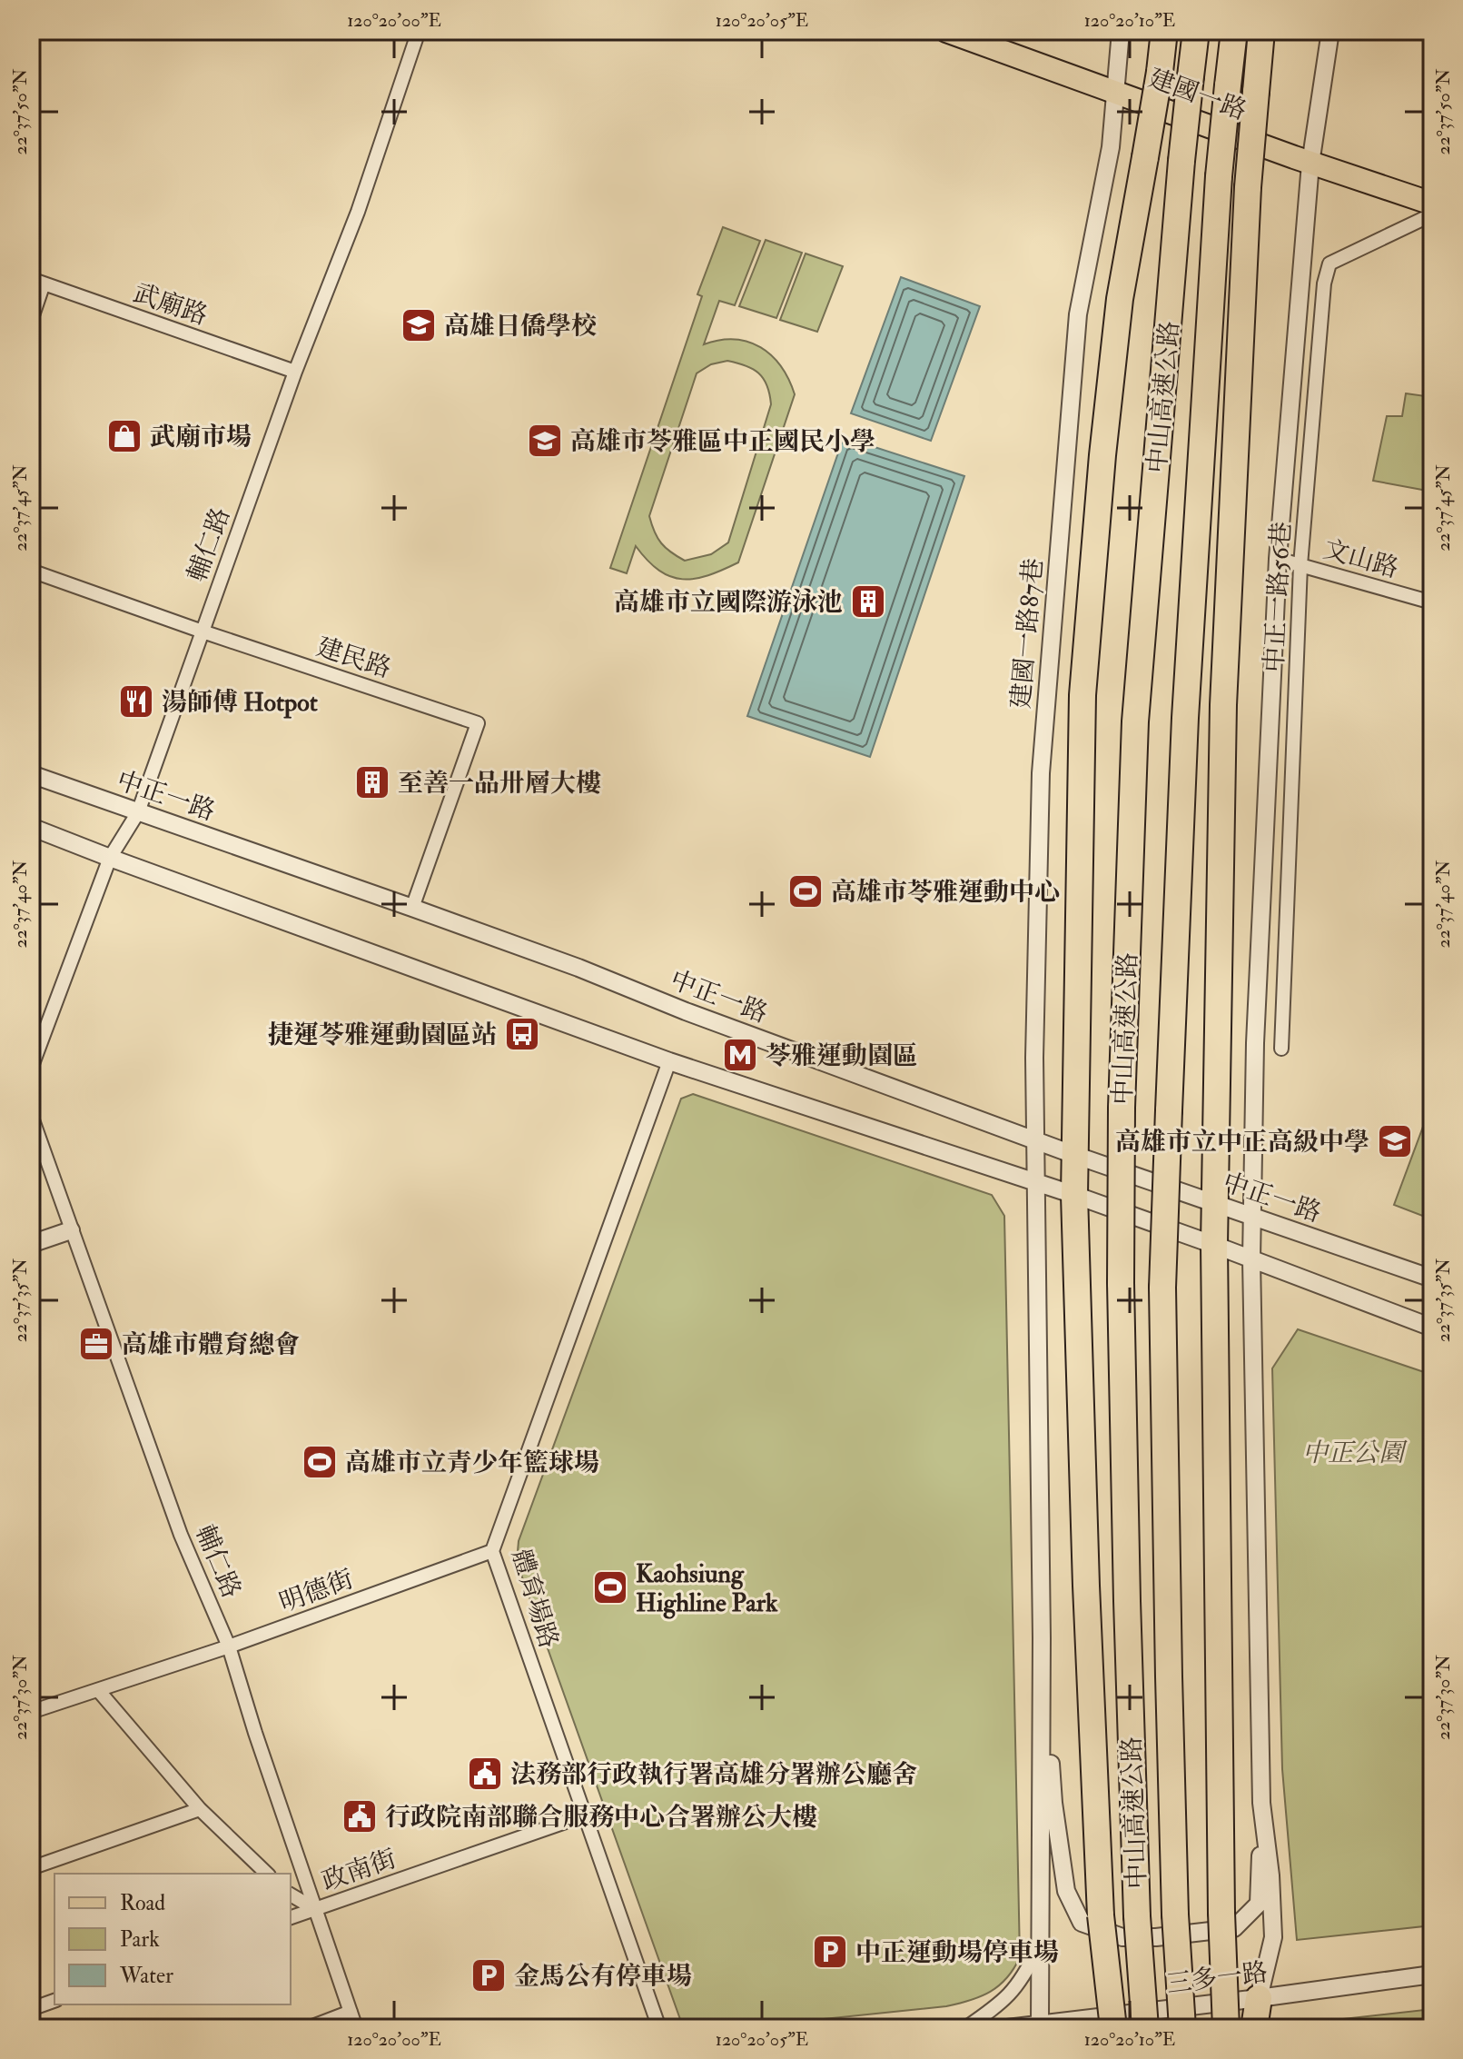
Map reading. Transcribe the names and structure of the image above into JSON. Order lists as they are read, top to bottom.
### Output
{
  "streets": {
    "highway": ["中山高速公路"],
    "main road": ["建國一路"],
    "street": [
      "武廟路",
      "輔仁路",
      "文山路",
      "中正一路56巷",
      "建國一路87巷",
      "建民路",
      "中正一路",
      "明德街",
      "體育場路",
      "政南街",
      "三多一路"
    ]
  },
  "crossings": [
    ["建國一路", "建國一路87巷"],
    ["武廟路", "輔仁路"],
    ["輔仁路", "建民路"],
    ["輔仁路", "中正一路"],
    ["輔仁路", "明德街"],
    ["輔仁路", "政南街"],
    ["文山路", "中正一路56巷"],
    ["建國一路87巷", "中正一路"],
    ["建民路", "中正一路"],
    ["明德街", "體育場路"],
    ["體育場路", "政南街"]
  ],
  "parks": ["中正公園"],
  "places": {
    "school or university": ["高雄日僑學校", "高雄市苓雅區中正國民小學", "高雄市立中正高級中學"],
    "shop": ["武廟市場"],
    "building": ["高雄市立國際游泳池", "至善一品卅層大樓"],
    "restaurant": ["湯師傅 Hotpot"],
    "sports": ["高雄市苓雅運動中心", "高雄市立青少年籃球場", "Kaohsiung Highline Park"],
    "bus stop": ["捷運苓雅運動園區站"],
    "metro station": ["苓雅運動園區"],
    "office": ["高雄市體育總會"],
    "public building": ["法務部行政執行署高雄分署辦公廳舍", "行政院南部聯合服務中心合署辦公大樓"],
    "parking": ["中正運動場停車場", "金馬公有停車場"]
  },
  "legend": ["Road", "Park", "Water"],
  "coordinates": [
    "120°20'00\"E",
    "120°20'05\"E",
    "120°20'10\"E",
    "22°37'50\"N",
    "22°37'45\"N",
    "22°37'40\"N",
    "22°37'35\"N",
    "22°37'30\"N"
  ]
}
